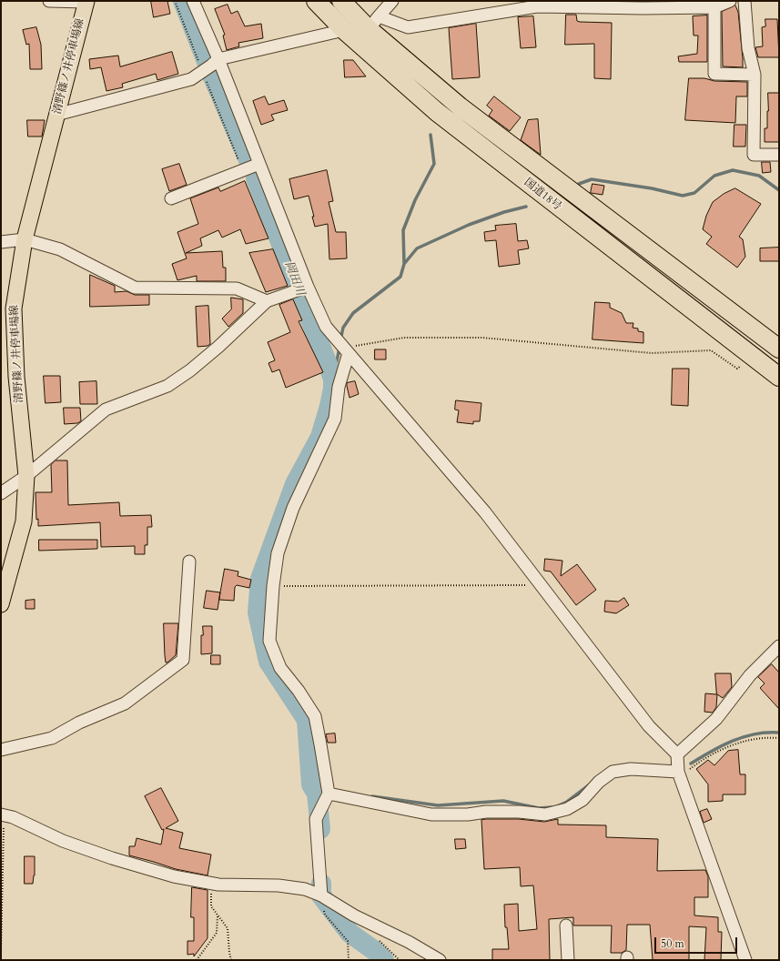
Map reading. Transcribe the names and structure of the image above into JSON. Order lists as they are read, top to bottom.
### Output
{
  "streets": {
    "highway": ["国道18号"],
    "main road": ["清野篠ノ井停車場線"]
  },
  "water": ["岡田川"],
  "scale_bar": "50 m"
}
